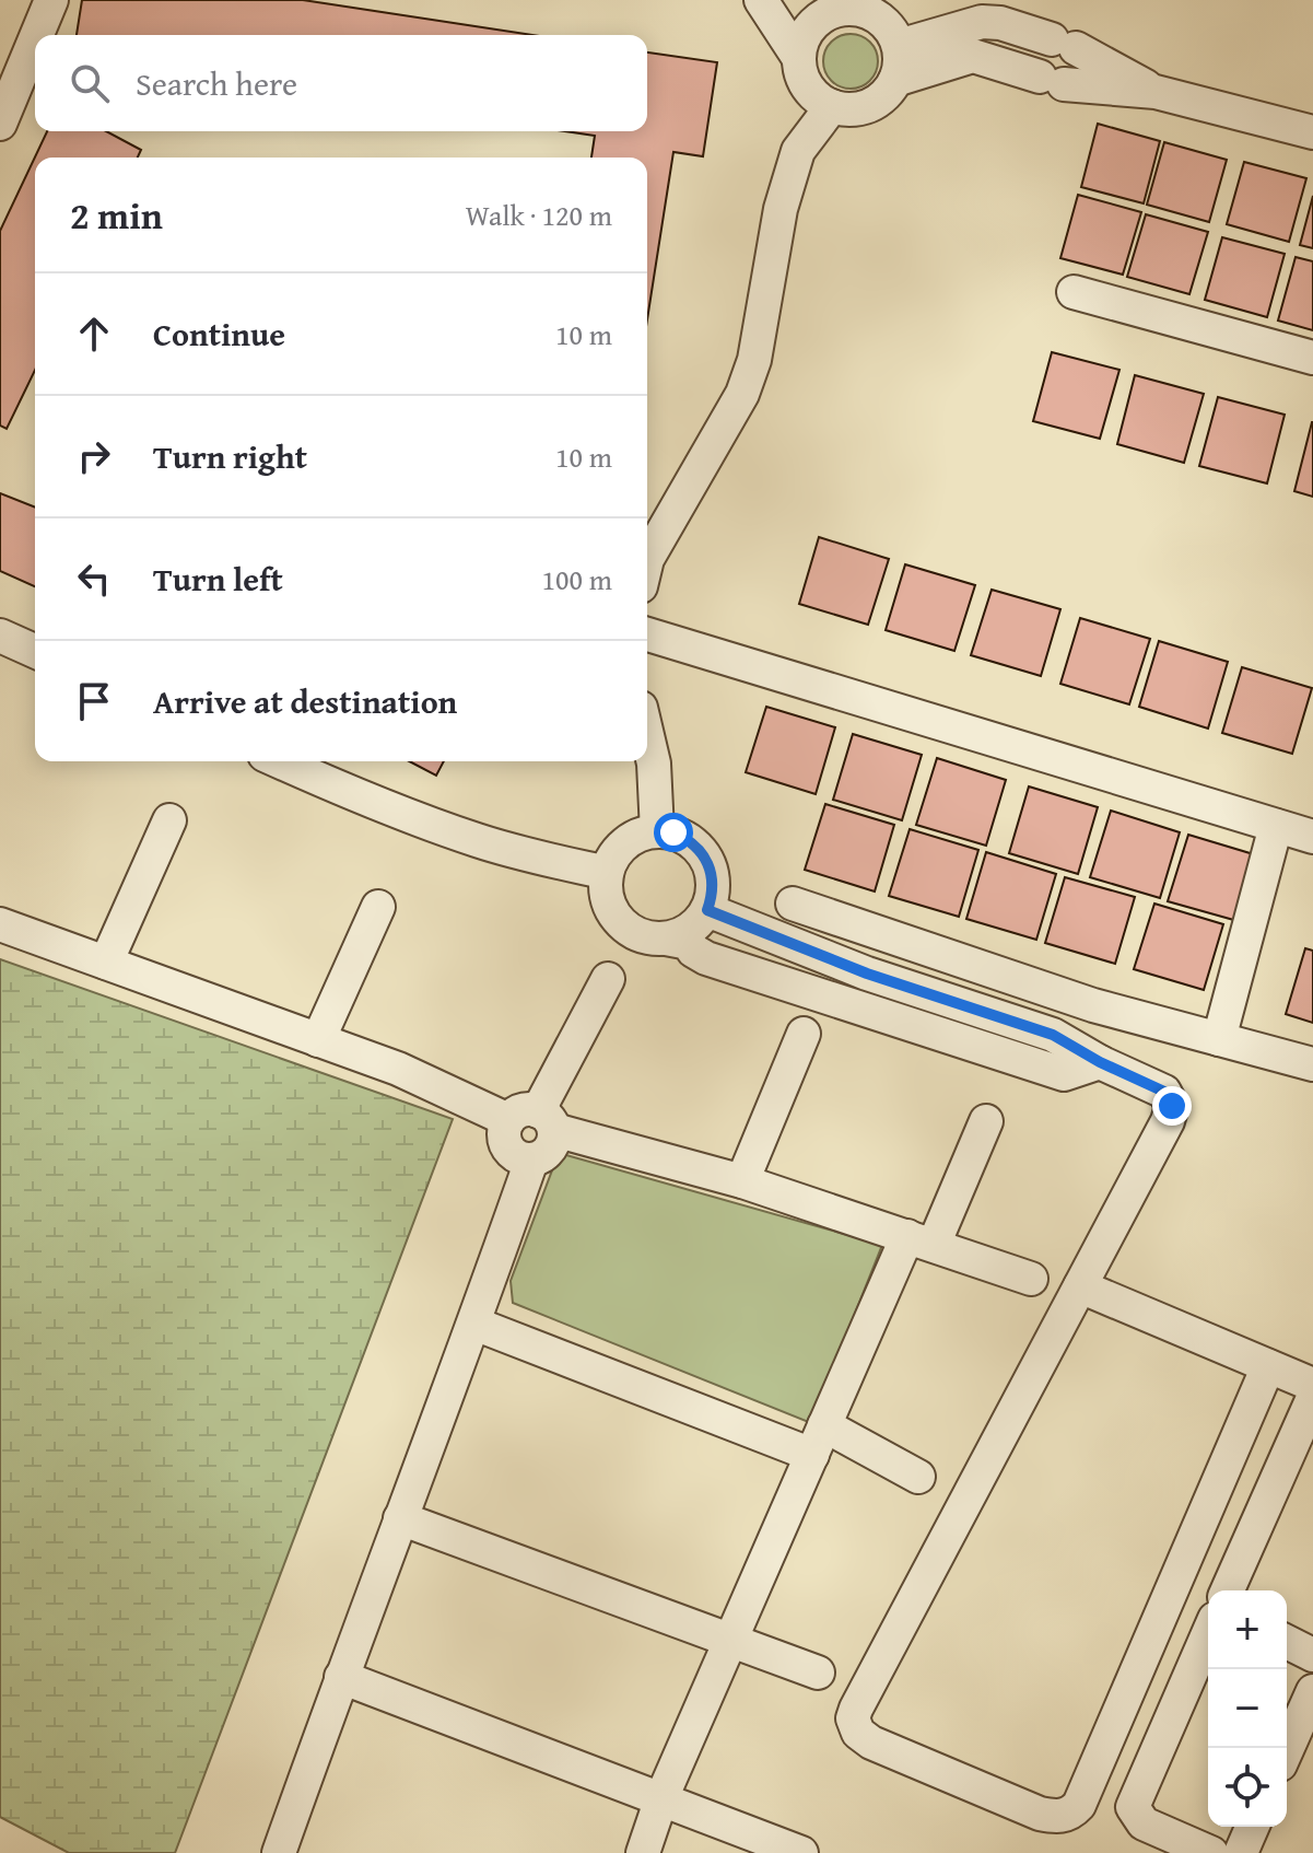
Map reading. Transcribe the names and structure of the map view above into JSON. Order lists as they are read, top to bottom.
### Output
{
  "page": {
    "search": "Search here",
    "heading": ["2 min", "Walk · 120 m"],
    "list": [
      ["Continue", "10 m"],
      ["Turn right", "10 m"],
      ["Turn left", "100 m"],
      "Arrive at destination"
    ],
    "map_buttons": ["+", "−"]
  }
}
